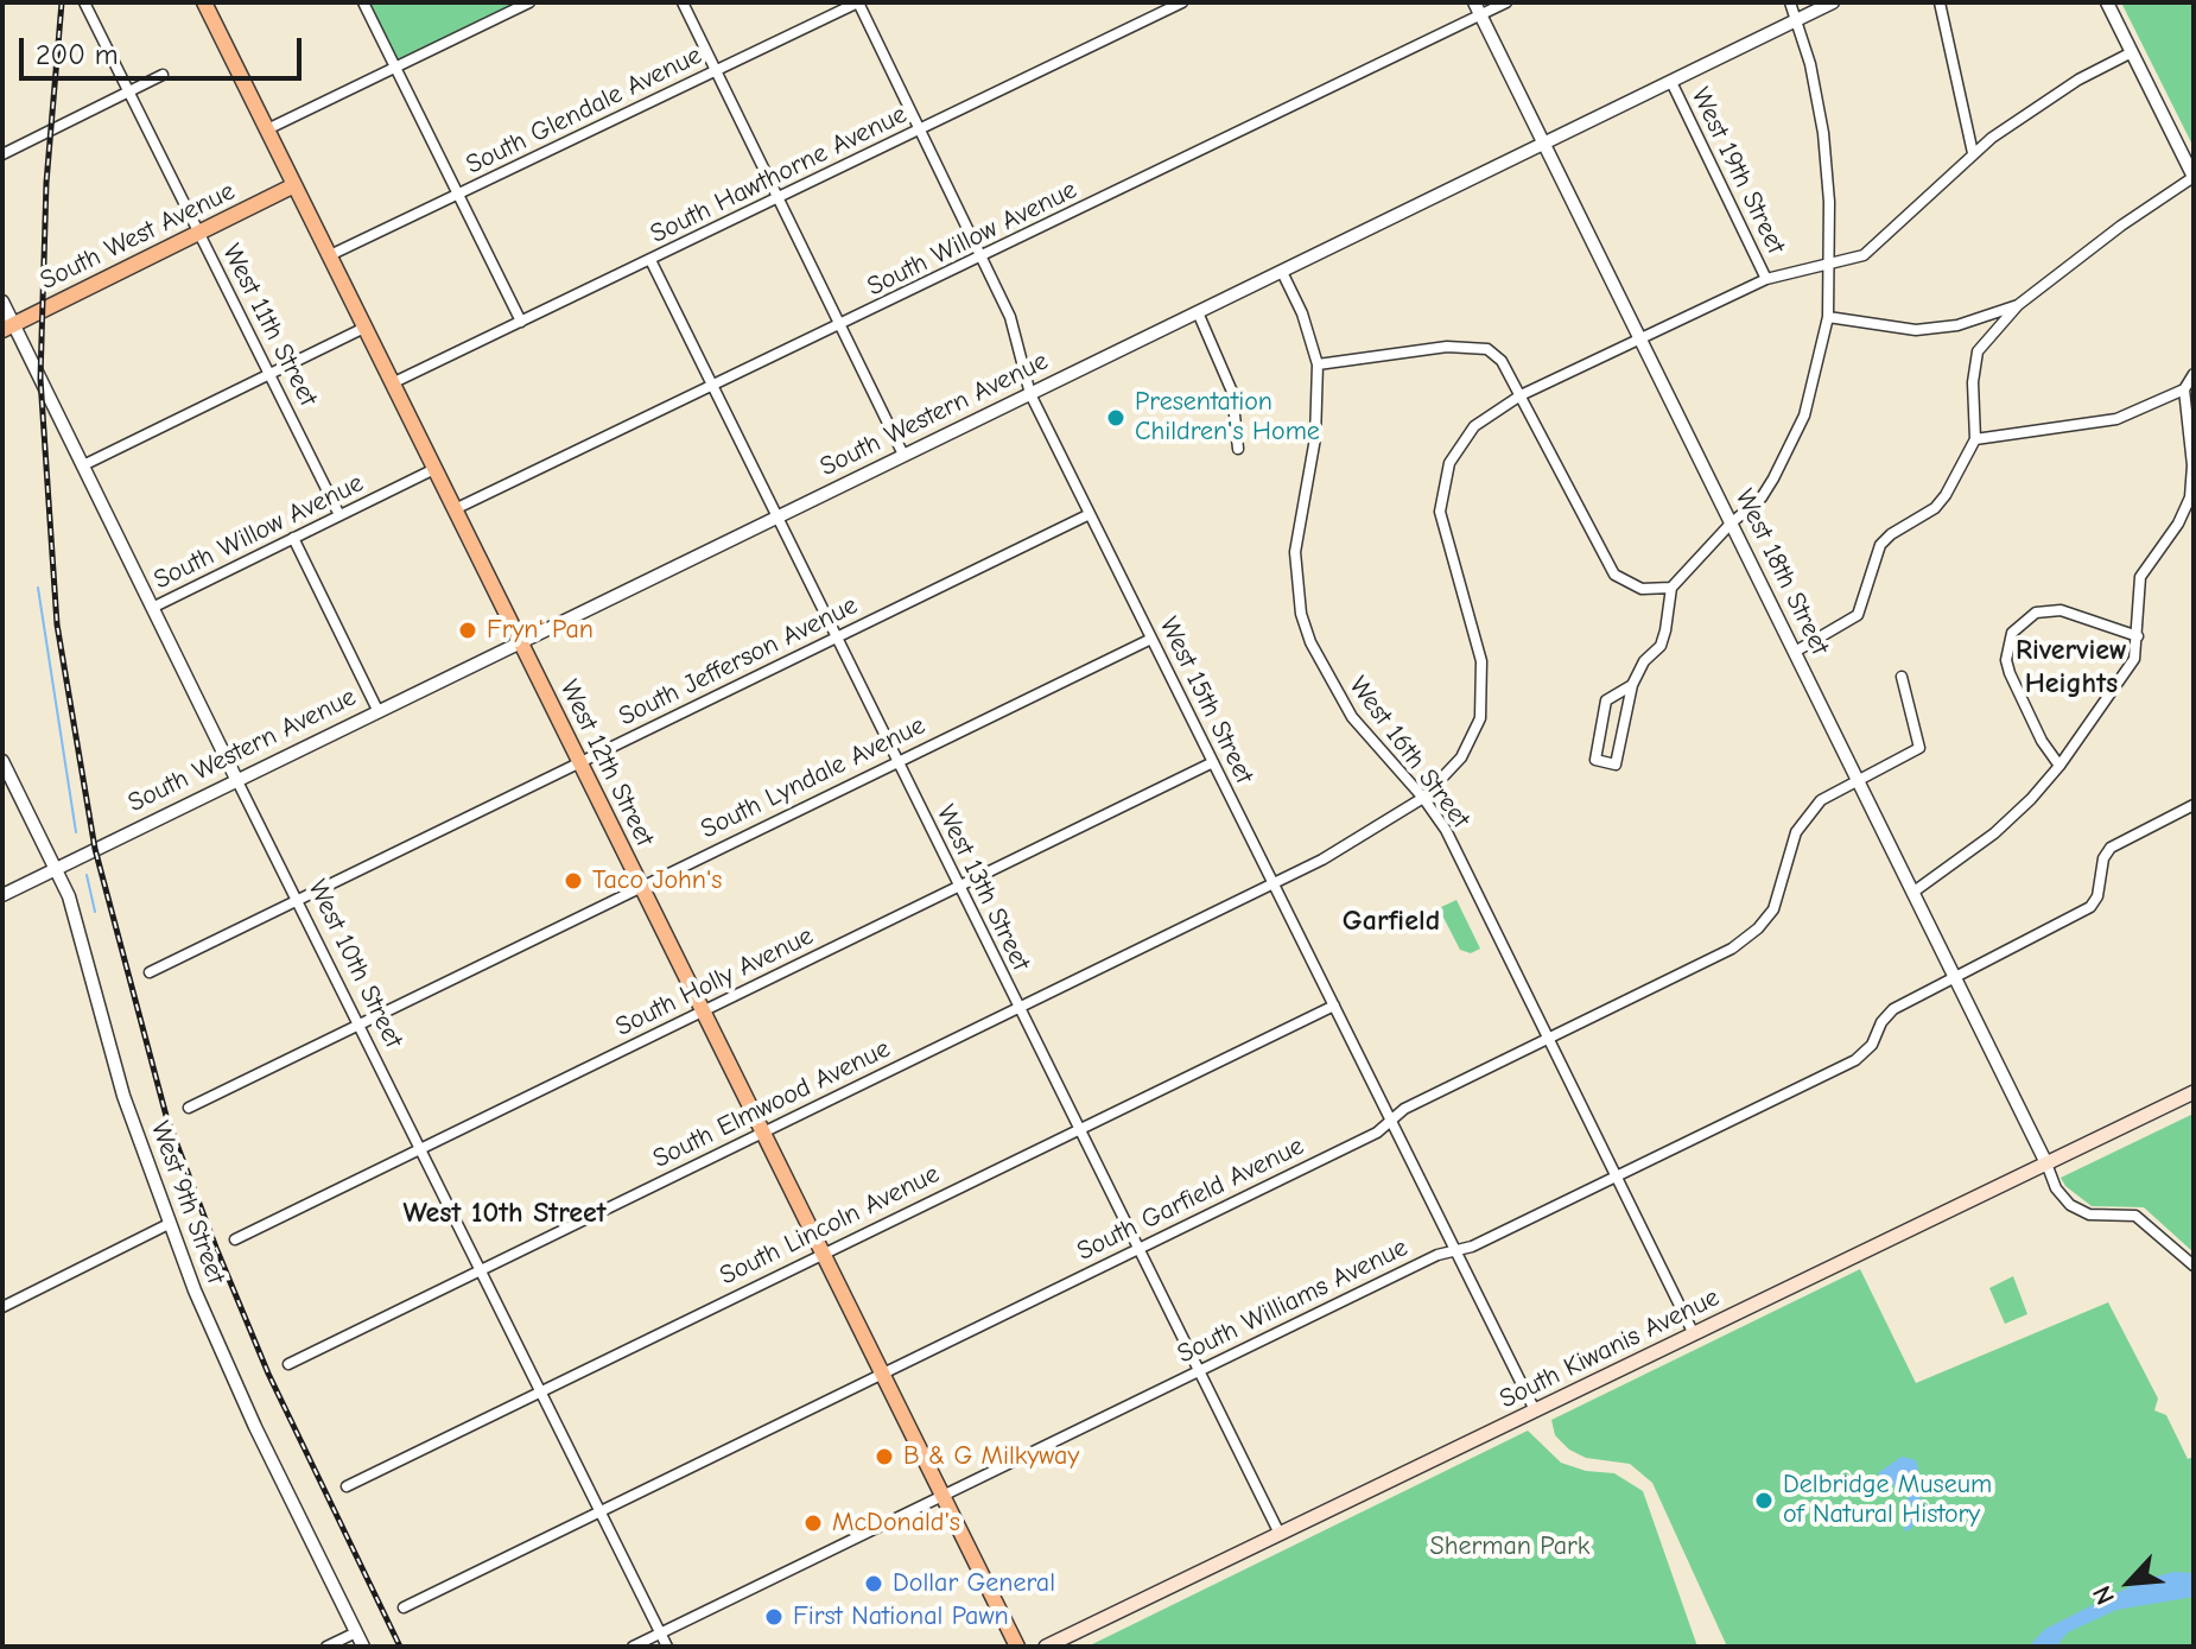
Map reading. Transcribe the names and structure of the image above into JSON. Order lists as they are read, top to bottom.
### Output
{
  "streets": {
    "main road": ["South West Avenue", "West 12th Street", "South Kiwanis Avenue"],
    "street": [
      "South Glendale Avenue",
      "West 19th Street",
      "South Hawthorne Avenue",
      "South Willow Avenue",
      "West 11th Street",
      "South Western Avenue",
      "West 18th Street",
      "South Jefferson Avenue",
      "West 15th Street",
      "West 16th Street",
      "South Lyndale Avenue",
      "West 13th Street",
      "West 10th Street",
      "South Holly Avenue",
      "South Elmwood Avenue",
      "South Garfield Avenue",
      "West 9th Street",
      "South Lincoln Avenue",
      "South Williams Avenue"
    ]
  },
  "crossings": [
    ["South Glendale Avenue", "West 15th Street"],
    ["South Glendale Avenue", "West 12th Street"],
    ["West 19th Street", "South Western Avenue"],
    ["South Hawthorne Avenue", "West 15th Street"],
    ["South Hawthorne Avenue", "West 12th Street"],
    ["South Hawthorne Avenue", "West 13th Street"],
    ["South West Avenue", "West 11th Street"],
    ["South West Avenue", "West 12th Street"],
    ["South West Avenue", "West 10th Street"],
    ["South Willow Avenue", "West 11th Street"],
    ["South Willow Avenue", "West 18th Street"],
    ["South Willow Avenue", "West 15th Street"],
    ["South Willow Avenue", "West 12th Street"],
    ["South Willow Avenue", "West 13th Street"],
    ["South Willow Avenue", "West 10th Street"],
    ["South Western Avenue", "West 18th Street"],
    ["South Western Avenue", "West 15th Street"],
    ["South Western Avenue", "West 16th Street"],
    ["South Western Avenue", "West 12th Street"],
    ["South Western Avenue", "West 13th Street"],
    ["South Western Avenue", "West 10th Street"],
    ["South Western Avenue", "West 9th Street"],
    ["West 18th Street", "South Elmwood Avenue"],
    ["West 18th Street", "South Garfield Avenue"],
    ["West 18th Street", "South Williams Avenue"],
    ["West 18th Street", "South Kiwanis Avenue"],
    ["South Jefferson Avenue", "West 15th Street"],
    ["South Jefferson Avenue", "West 12th Street"],
    ["South Jefferson Avenue", "West 13th Street"],
    ["South Jefferson Avenue", "West 10th Street"],
    ["West 15th Street", "South Lyndale Avenue"],
    ["West 15th Street", "South Holly Avenue"],
    ["West 15th Street", "South Elmwood Avenue"],
    ["West 15th Street", "South Garfield Avenue"],
    ["West 15th Street", "South Lincoln Avenue"],
    ["West 15th Street", "South Williams Avenue"],
    ["West 15th Street", "South Kiwanis Avenue"],
    ["West 16th Street", "South Elmwood Avenue"],
    ["West 16th Street", "South Garfield Avenue"],
    ["West 16th Street", "South Williams Avenue"],
    ["West 16th Street", "South Kiwanis Avenue"],
    ["West 12th Street", "South Lyndale Avenue"],
    ["West 12th Street", "South Holly Avenue"],
    ["West 12th Street", "South Elmwood Avenue"],
    ["West 12th Street", "South Garfield Avenue"],
    ["West 12th Street", "South Lincoln Avenue"],
    ["West 12th Street", "South Williams Avenue"],
    ["South Lyndale Avenue", "West 13th Street"],
    ["South Lyndale Avenue", "West 10th Street"],
    ["West 13th Street", "South Holly Avenue"],
    ["West 13th Street", "South Elmwood Avenue"],
    ["West 13th Street", "South Garfield Avenue"],
    ["West 13th Street", "South Lincoln Avenue"],
    ["West 13th Street", "South Williams Avenue"],
    ["West 13th Street", "South Kiwanis Avenue"],
    ["West 10th Street", "South Holly Avenue"],
    ["West 10th Street", "South Elmwood Avenue"],
    ["West 10th Street", "South Garfield Avenue"],
    ["West 10th Street", "South Lincoln Avenue"],
    ["West 10th Street", "South Williams Avenue"]
  ],
  "districts": ["Riverview Heights", "Garfield", "West 10th Street"],
  "parks": ["Sherman Park"],
  "places": [
    "Presentation Children's Home",
    "Fryn' Pan",
    "Taco John's",
    "B & G Milkyway",
    "Delbridge Museum of Natural History",
    "McDonald's",
    "Dollar General",
    "First National Pawn"
  ],
  "scale_bar": "200 m",
  "north": "bottom left"
}
